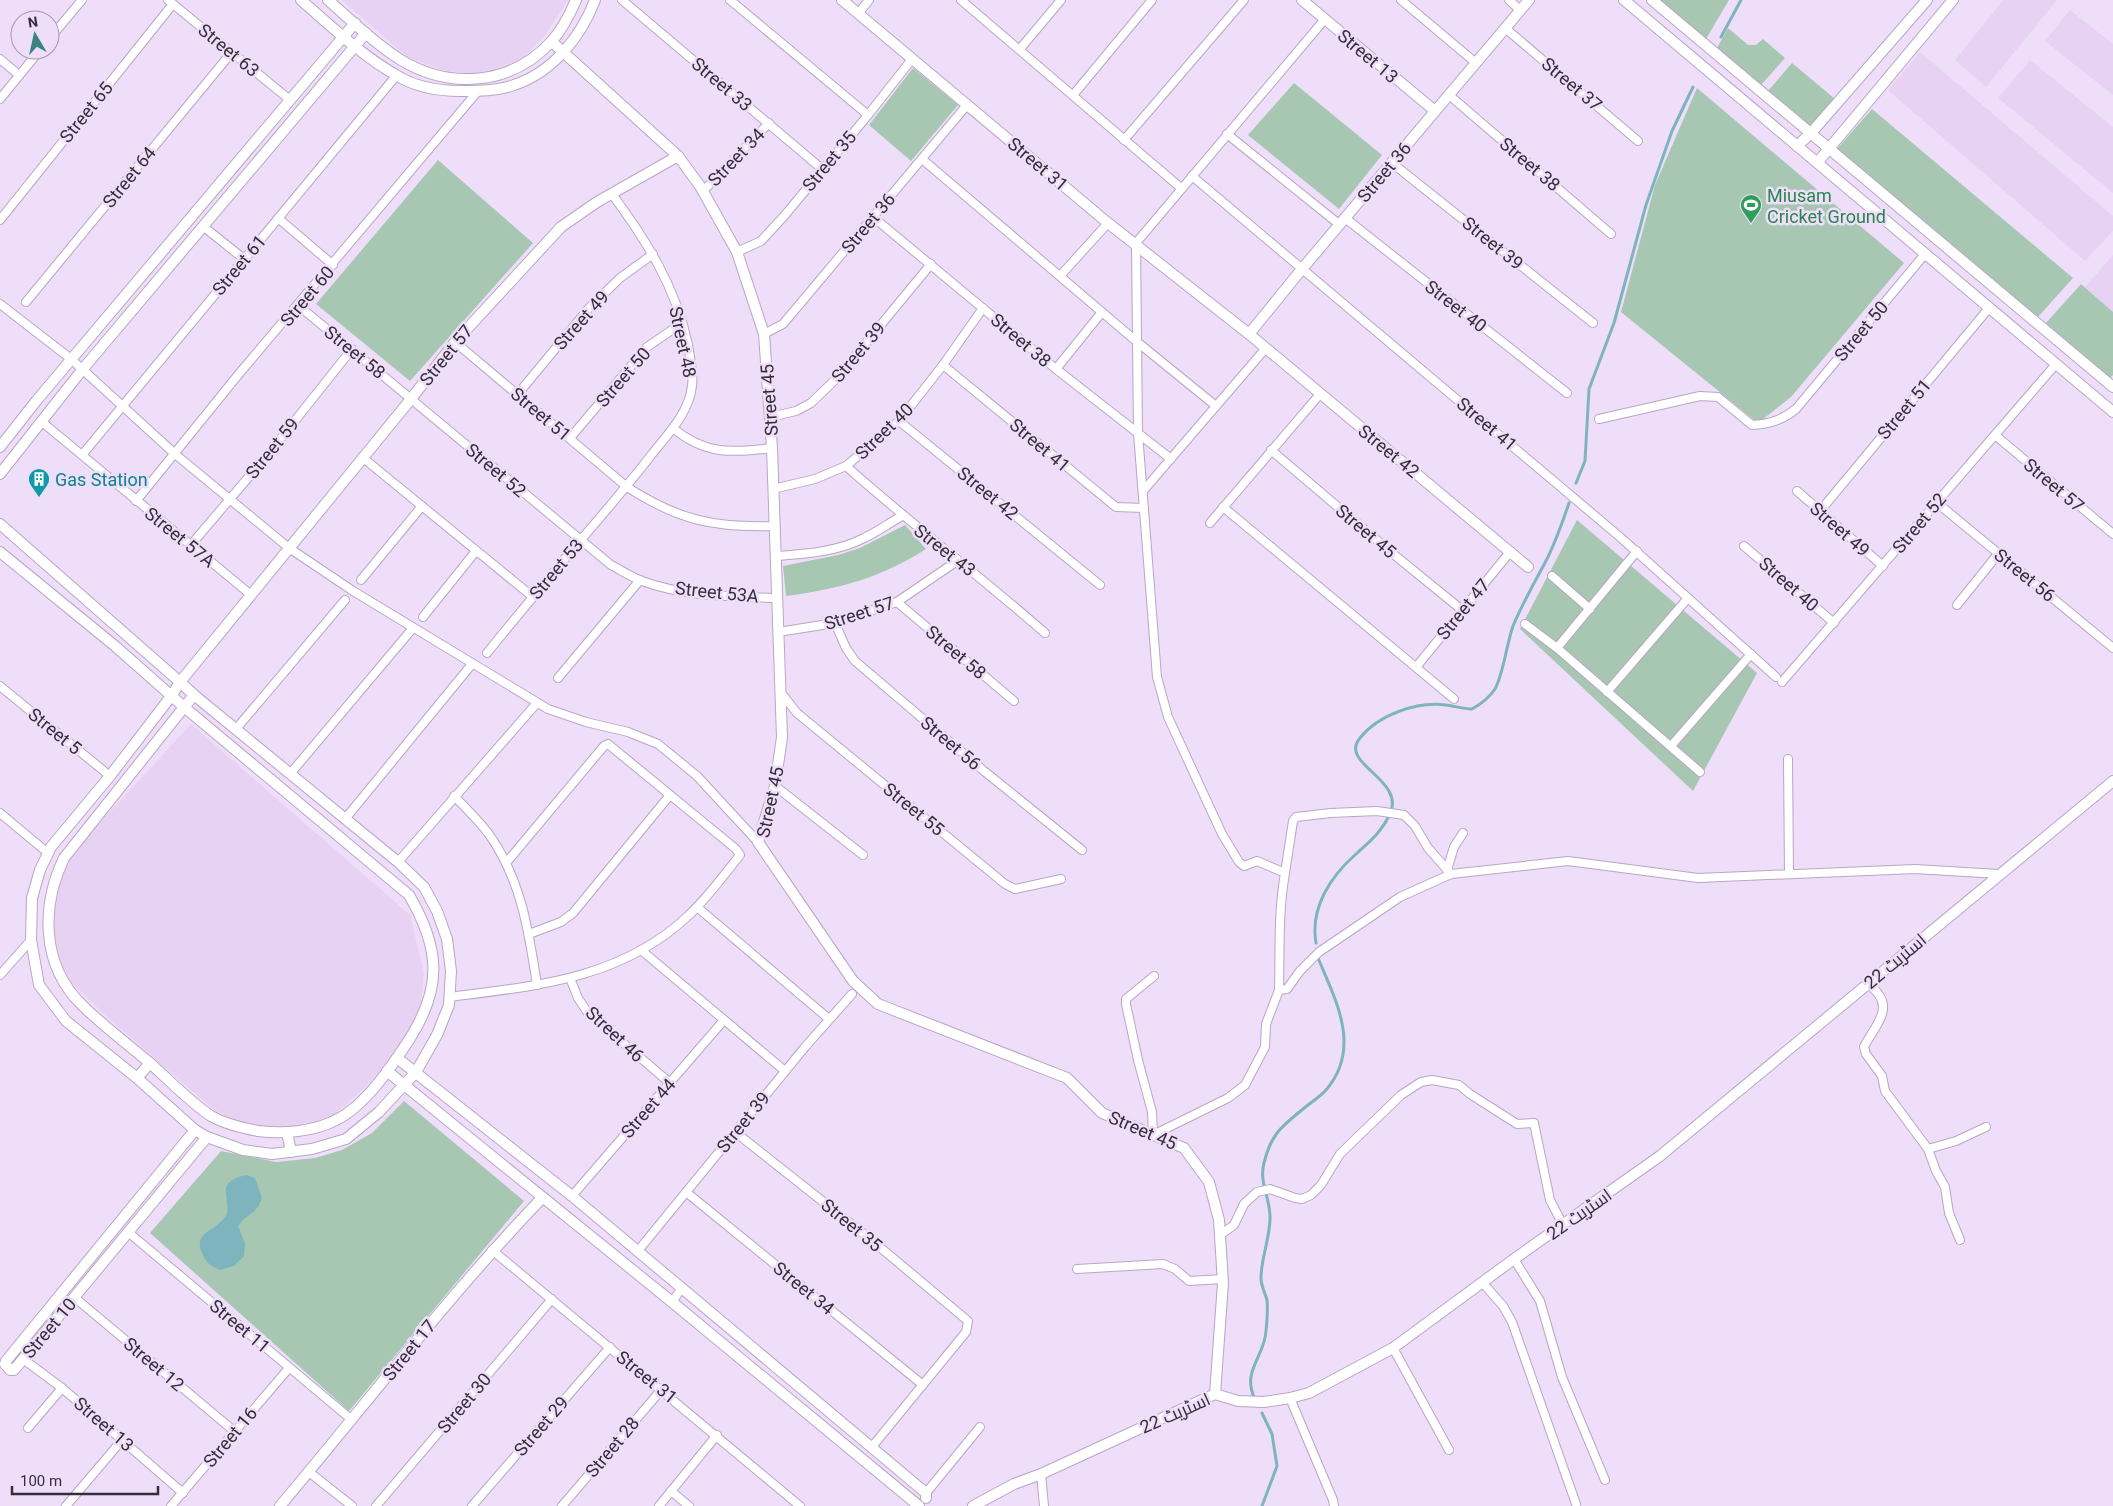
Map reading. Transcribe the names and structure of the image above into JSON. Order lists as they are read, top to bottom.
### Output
{
  "streets": {
    "street": [
      "Street 63",
      "Street 13",
      "Street 33",
      "Street 37",
      "Street 65",
      "Street 34",
      "Street 35",
      "Street 31",
      "Street 38",
      "Street 36",
      "Street 64",
      "Street 39",
      "Street 61",
      "Street 60",
      "Street 40",
      "Street 49",
      "Street 50",
      "Street 48",
      "Street 58",
      "Street 57",
      "Street 45",
      "Street 51",
      "Street 41",
      "Street 59",
      "Street 42",
      "Street 52",
      "Street 57A",
      "Street 43",
      "Street 53",
      "Street 56",
      "Street 53A",
      "Street 47",
      "Street 5",
      "Street 55",
      "اسٹریٹ 22",
      "Street 46",
      "Street 44",
      "Street 11",
      "Street 10",
      "Street 17",
      "Street 12",
      "Street 30",
      "Street 29",
      "Street 16",
      "Street 28"
    ]
  },
  "crossings": [
    ["Street 63", "Street 65"],
    ["Street 63", "Street 64"],
    ["Street 13", "Street 36"],
    ["Street 13", "Street 10"],
    ["Street 13", "Street 16"],
    ["Street 33", "Street 34"],
    ["Street 33", "Street 35"],
    ["Street 37", "Street 36"],
    ["Street 34", "Street 35"],
    ["Street 34", "Street 39"],
    ["Street 34", "Street 45"],
    ["Street 35", "Street 31"],
    ["Street 35", "Street 39"],
    ["Street 35", "Street 45"],
    ["Street 31", "Street 36"],
    ["Street 31", "Street 42"],
    ["Street 31", "Street 17"],
    ["Street 31", "Street 30"],
    ["Street 31", "Street 29"],
    ["Street 31", "Street 28"],
    ["Street 38", "Street 36"],
    ["Street 38", "Street 39"],
    ["Street 38", "Street 40"],
    ["Street 36", "Street 39"],
    ["Street 36", "Street 40"],
    ["Street 36", "Street 45"],
    ["Street 36", "Street 41"],
    ["Street 36", "Street 42"],
    ["Street 39", "Street 45"],
    ["Street 61", "Street 57A"],
    ["Street 60", "Street 58"],
    ["Street 60", "Street 57A"],
    ["Street 40", "Street 45"],
    ["Street 40", "Street 41"],
    ["Street 40", "Street 42"],
    ["Street 40", "Street 52"],
    ["Street 40", "Street 43"],
    ["Street 49", "Street 48"],
    ["Street 49", "Street 51"],
    ["Street 49", "Street 52"],
    ["Street 50", "Street 48"],
    ["Street 50", "Street 51"],
    ["Street 48", "Street 57"],
    ["Street 48", "Street 51"],
    ["Street 48", "Street 53"],
    ["Street 58", "Street 57"],
    ["Street 58", "Street 59"],
    ["Street 58", "Street 52"],
    ["Street 57", "Street 45"],
    ["Street 57", "Street 51"],
    ["Street 57", "Street 52"],
    ["Street 57", "Street 57A"],
    ["Street 57", "Street 43"],
    ["Street 57", "Street 56"],
    ["Street 57", "Street 5"],
    ["Street 57", "Street 10"],
    ["Street 45", "Street 53A"],
    ["Street 45", "Street 47"],
    ["Street 45", "Street 55"],
    ["Street 45", "اسٹریٹ 22"],
    ["Street 45", "Street 46"],
    ["Street 51", "Street 53"],
    ["Street 41", "Street 52"],
    ["Street 59", "Street 57A"],
    ["Street 42", "Street 47"],
    ["Street 52", "Street 53"],
    ["Street 52", "Street 56"],
    ["Street 52", "Street 53A"],
    ["Street 53", "Street 53A"],
    ["Street 46", "Street 44"],
    ["Street 11", "Street 10"],
    ["Street 11", "Street 17"],
    ["Street 11", "Street 16"],
    ["Street 10", "Street 12"],
    ["Street 12", "Street 16"]
  ],
  "places": {
    "sports": ["Miusam Cricket Ground"],
    "building": ["Gas Station"]
  },
  "scale_bar": "100 m",
  "north": "top"
}
